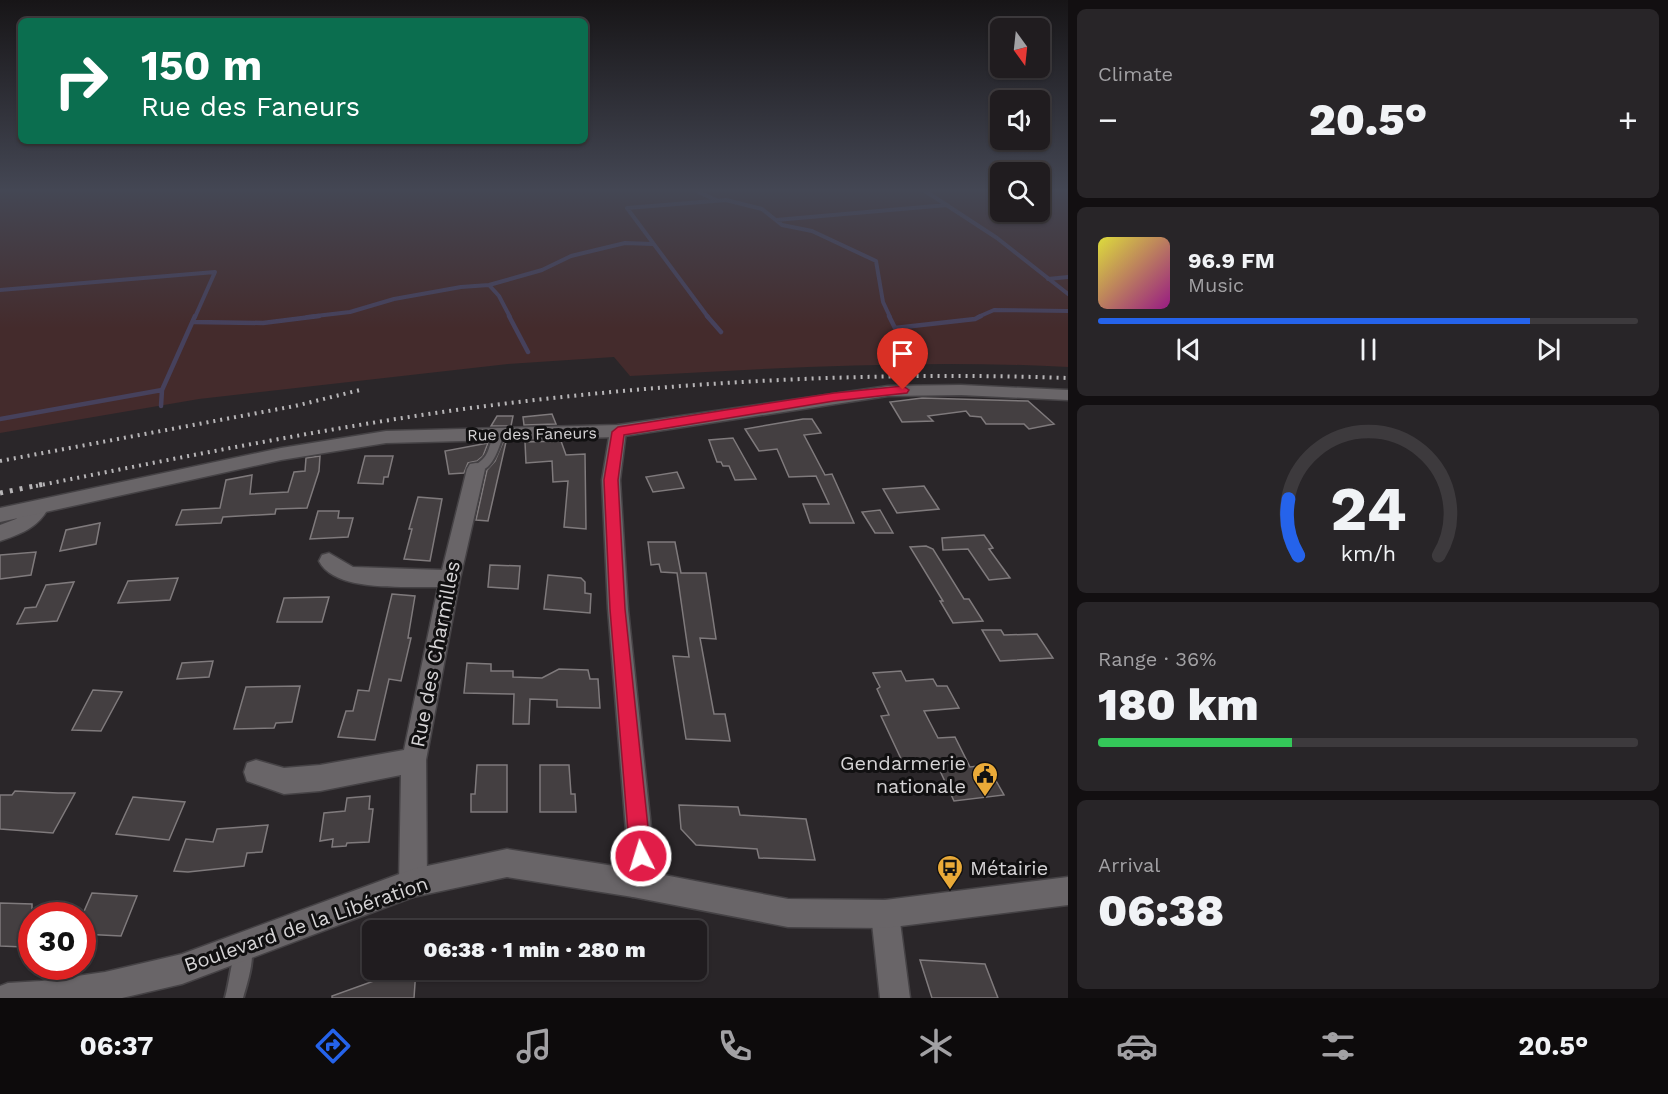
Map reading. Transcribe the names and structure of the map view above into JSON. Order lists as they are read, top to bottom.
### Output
{
  "streets": {
    "street": ["Rue des Faneurs", "Rue des Charmilles", "Boulevard de la Libération"]
  },
  "crossings": [
    ["Rue des Faneurs", "Rue des Charmilles"],
    ["Rue des Charmilles", "Boulevard de la Libération"]
  ],
  "places": {
    "public building": ["Gendarmerie nationale"],
    "bus stop": ["Métairie"]
  },
  "north": "bottom",
  "page": {
    "tile": [
      "Climate",
      ["Range · 36%", "180 km"],
      ["Arrival", "06:38"]
    ],
    "turn": ["150 m", "Rue des Faneurs"],
    "heat": ["−", "20.5°", "+"],
    "song": ["96.9 FM", "Music"],
    "limit": "30",
    "trip": "06:38 · 1 min · 280 m",
    "tabs": ["06:37", "20.5°"],
    "gauge": ["24", "km/h"]
  }
}
